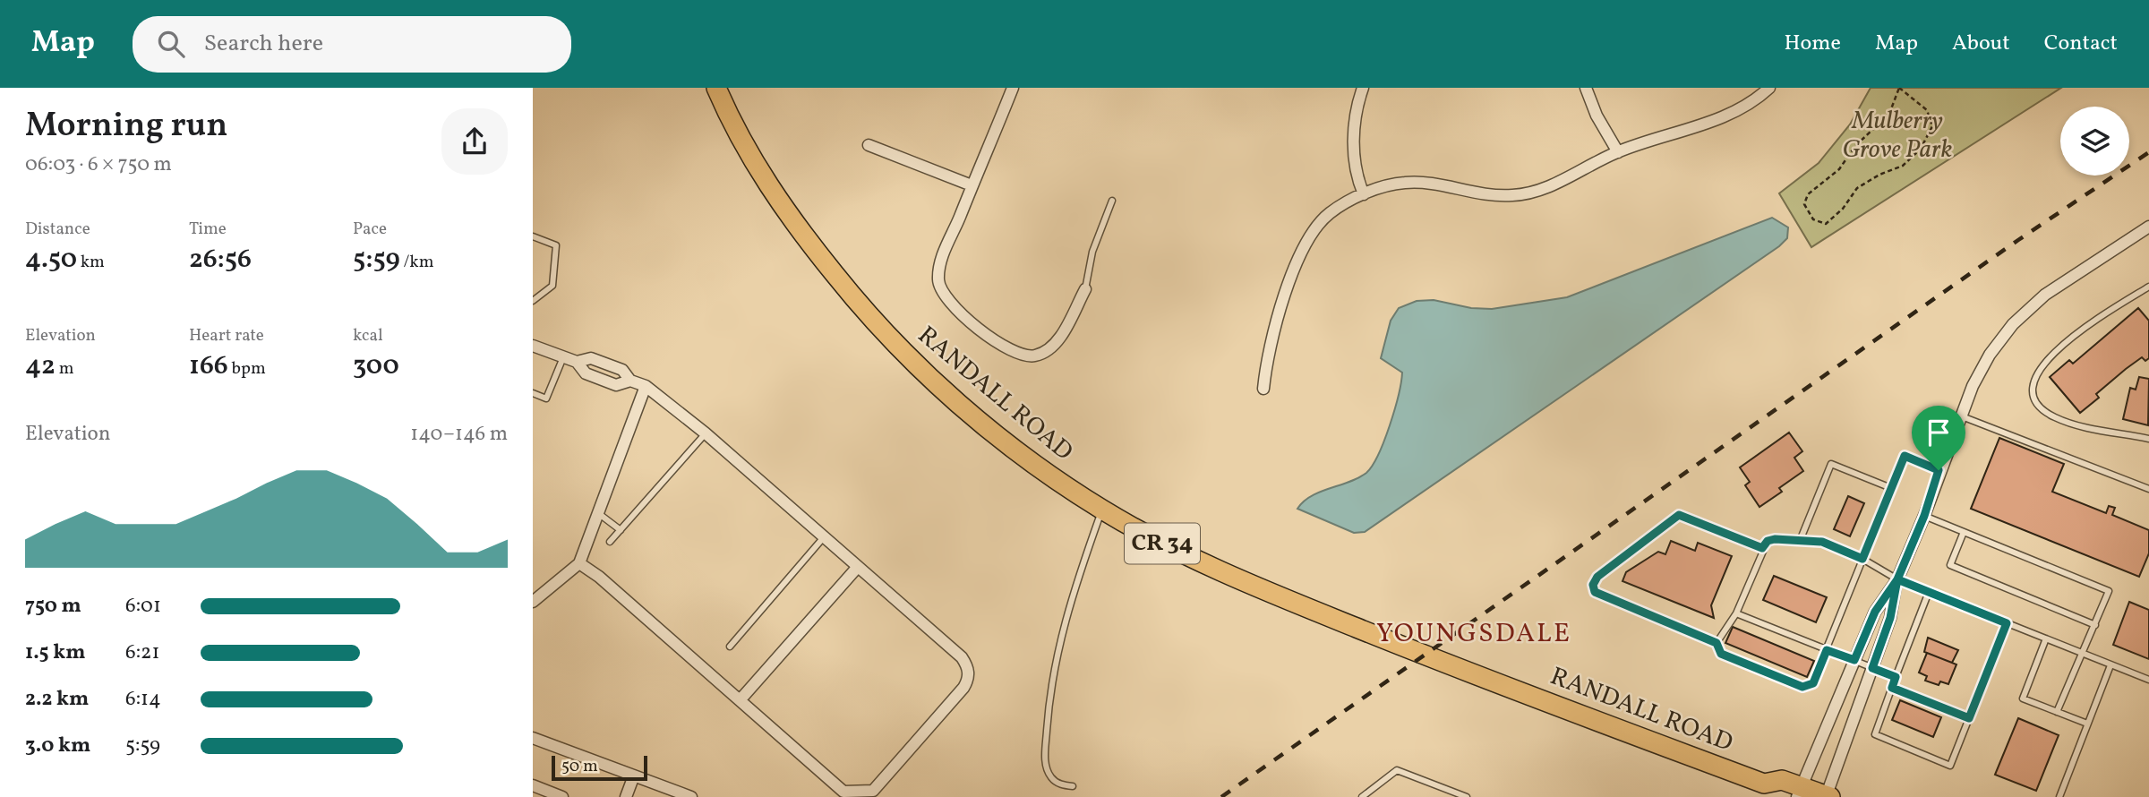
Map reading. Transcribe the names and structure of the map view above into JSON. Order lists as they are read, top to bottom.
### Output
{
  "streets": {
    "main road": ["RANDALL ROAD", "CR 34"]
  },
  "districts": ["YOUNGSDALE"],
  "parks": ["Mulberry Grove Park"],
  "scale_bar": "50 m",
  "page": {
    "header": "Map",
    "search": "Search here",
    "nav": [
      "Home",
      "Map",
      "About",
      "Contact"
    ],
    "heading": ["Morning run", "06:03 · 6 × 750 m"],
    "stats": [
      ["Distance", "4.50 km"],
      ["Time", "26:56"],
      ["Pace", "5:59 /km"],
      ["Elevation", "42 m"],
      ["Heart rate", "166 bpm"],
      ["kcal", "300"]
    ],
    "chart": ["Elevation", "140–146 m"],
    "list": [
      {
        "name": "750 m",
        "note": "6:01"
      },
      {
        "name": "1.5 km",
        "note": "6:21"
      },
      {
        "name": "2.2 km",
        "note": "6:14"
      },
      {
        "name": "3.0 km",
        "note": "5:59"
      }
    ],
    "scale": "50 m"
  }
}
